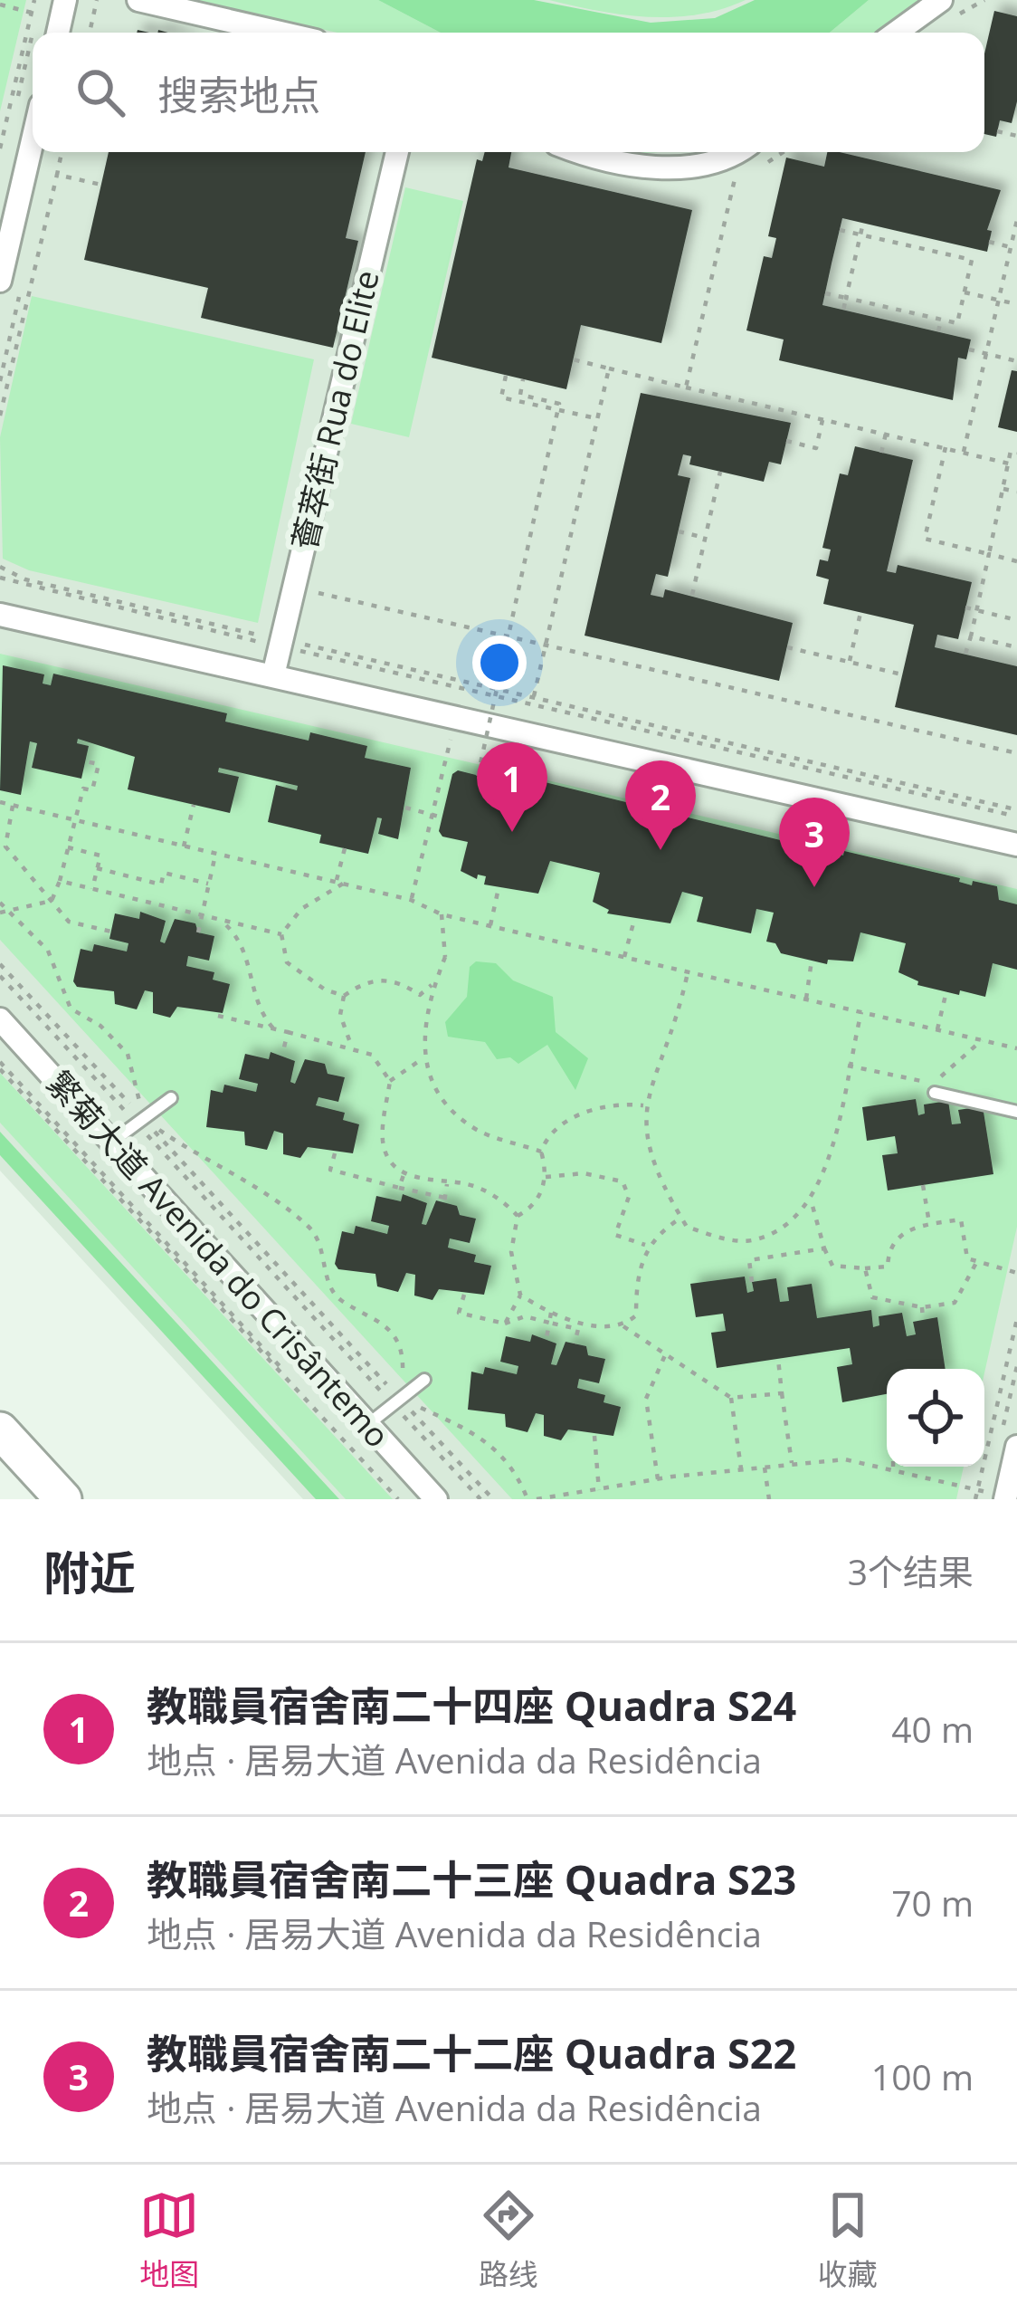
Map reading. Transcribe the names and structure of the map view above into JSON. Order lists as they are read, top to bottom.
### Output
{
  "streets": {
    "street": ["薈萃街 Rua do Elite", "繁菊大道 Avenida do Crisântemo"]
  },
  "page": {
    "search": "搜索地点",
    "pins": ["1", "2", "3"],
    "heading": ["附近", "3个结果"],
    "list": [
      {
        "mark": "1",
        "name": "教職員宿舍南二十四座 Quadra S24",
        "note": "地点 · 居易大道 Avenida da Residência",
        "value": "40 m"
      },
      {
        "mark": "2",
        "name": "教職員宿舍南二十三座 Quadra S23",
        "note": "地点 · 居易大道 Avenida da Residência",
        "value": "70 m"
      },
      {
        "mark": "3",
        "name": "教職員宿舍南二十二座 Quadra S22",
        "note": "地点 · 居易大道 Avenida da Residência",
        "value": "100 m"
      }
    ],
    "nav": ["地图", "路线", "收藏"]
  }
}
